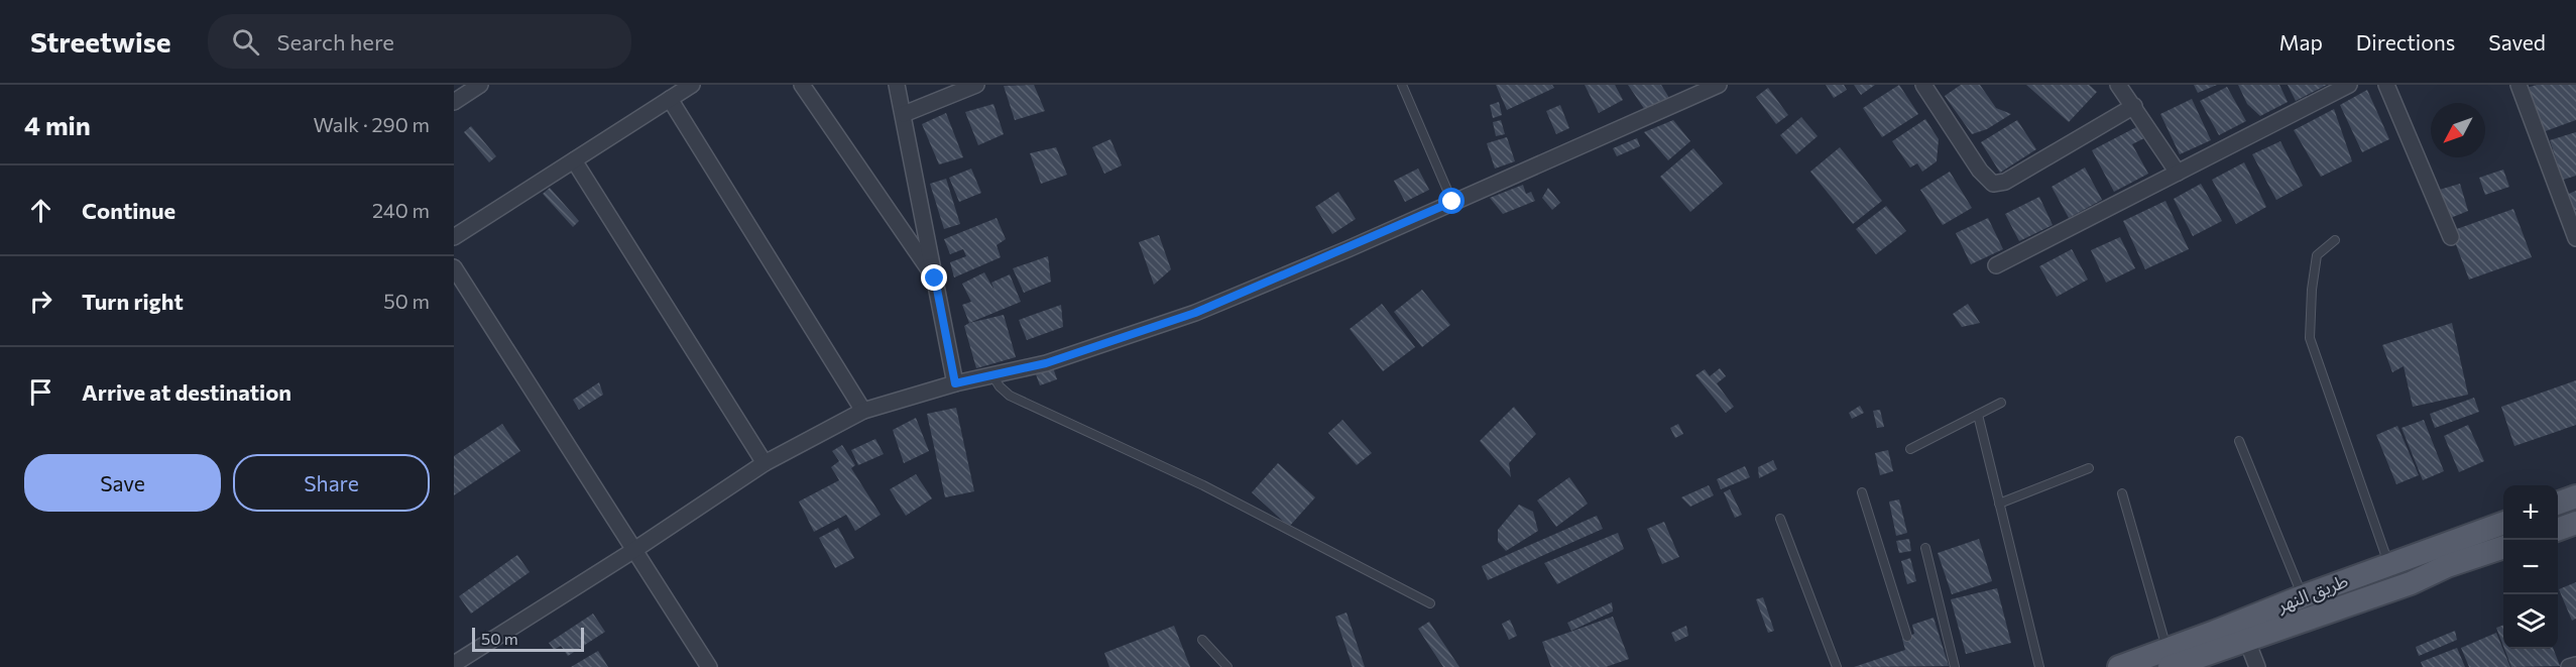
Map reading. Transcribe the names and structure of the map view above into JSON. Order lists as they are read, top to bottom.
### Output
{
  "streets": {
    "main road": ["طريق النهر"]
  },
  "scale_bar": "50 m",
  "north": "bottom left",
  "page": {
    "header": "Streetwise",
    "search": "Search here",
    "nav": ["Map", "Directions", "Saved"],
    "heading": ["4 min", "Walk · 290 m"],
    "list": [
      ["Continue", "240 m"],
      ["Turn right", "50 m"],
      "Arrive at destination"
    ],
    "buttons": ["Save", "Share"],
    "map_buttons": ["+", "−"],
    "scale": "50 m"
  }
}
